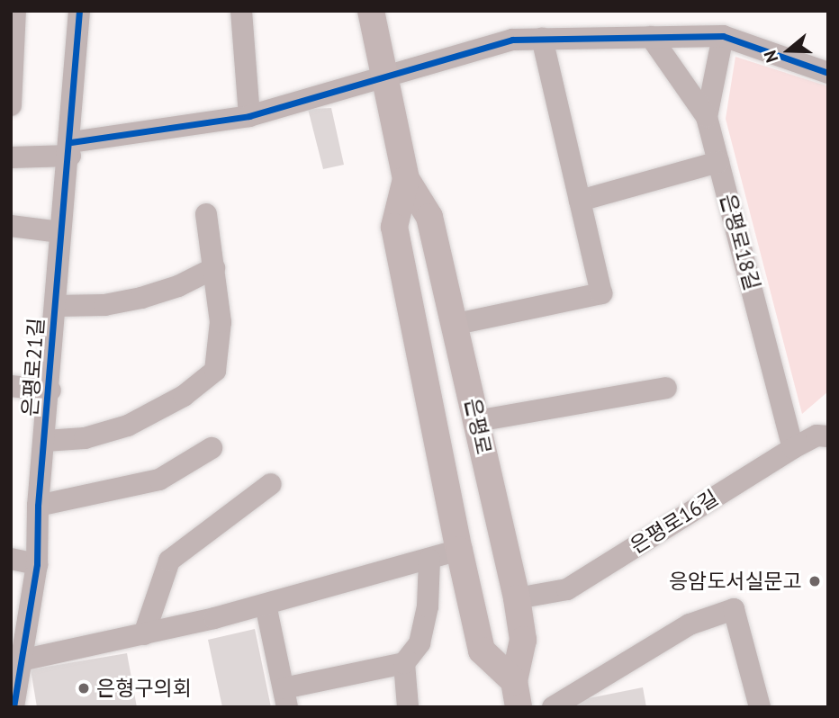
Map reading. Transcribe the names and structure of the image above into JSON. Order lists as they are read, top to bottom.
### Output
{
  "streets": {
    "main road": ["은평로"],
    "street": ["은평로18길", "은평로21길", "은평로16길"]
  },
  "crossings": [
    ["은평로18길", "은평로16길"],
    ["은평로", "은평로16길"]
  ],
  "places": ["응암도서실문고", "은형구의회"],
  "north": "left"
}
